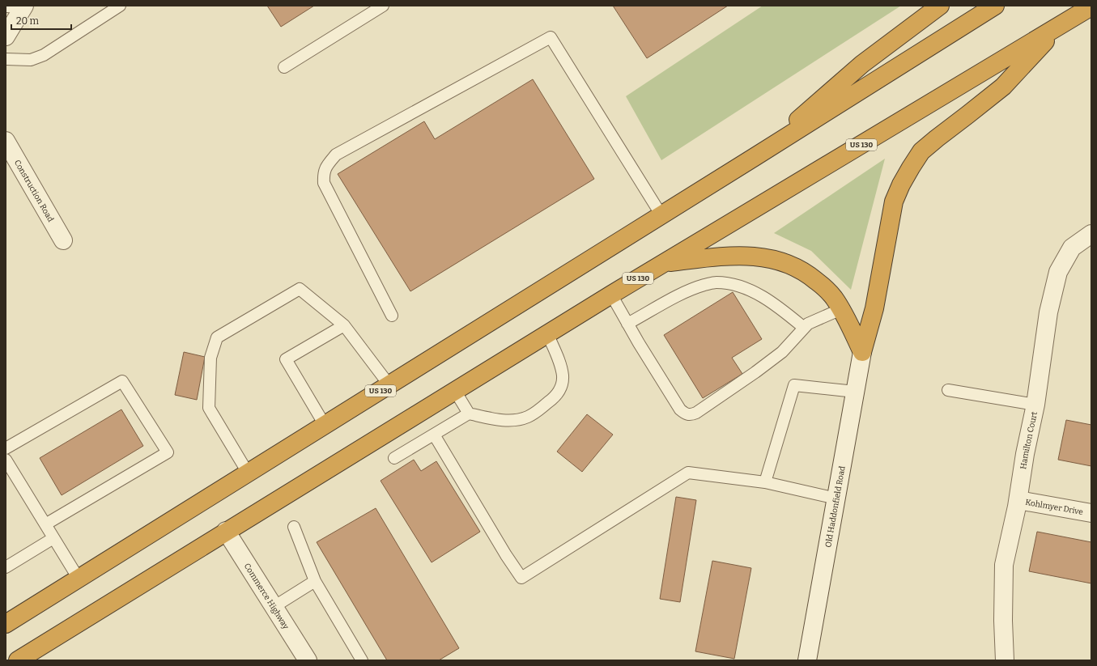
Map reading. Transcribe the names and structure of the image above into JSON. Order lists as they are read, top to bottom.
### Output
{
  "streets": {
    "highway": ["US 130"],
    "street": [
      "Construction Road",
      "Hamilton Court",
      "Old Haddonfield Road",
      "Kohlmyer Drive",
      "Commerce Highway"
    ]
  },
  "crossings": [
    ["US 130", "Commerce Highway"],
    ["Hamilton Court", "Kohlmyer Drive"]
  ],
  "scale_bar": "20 m"
}
